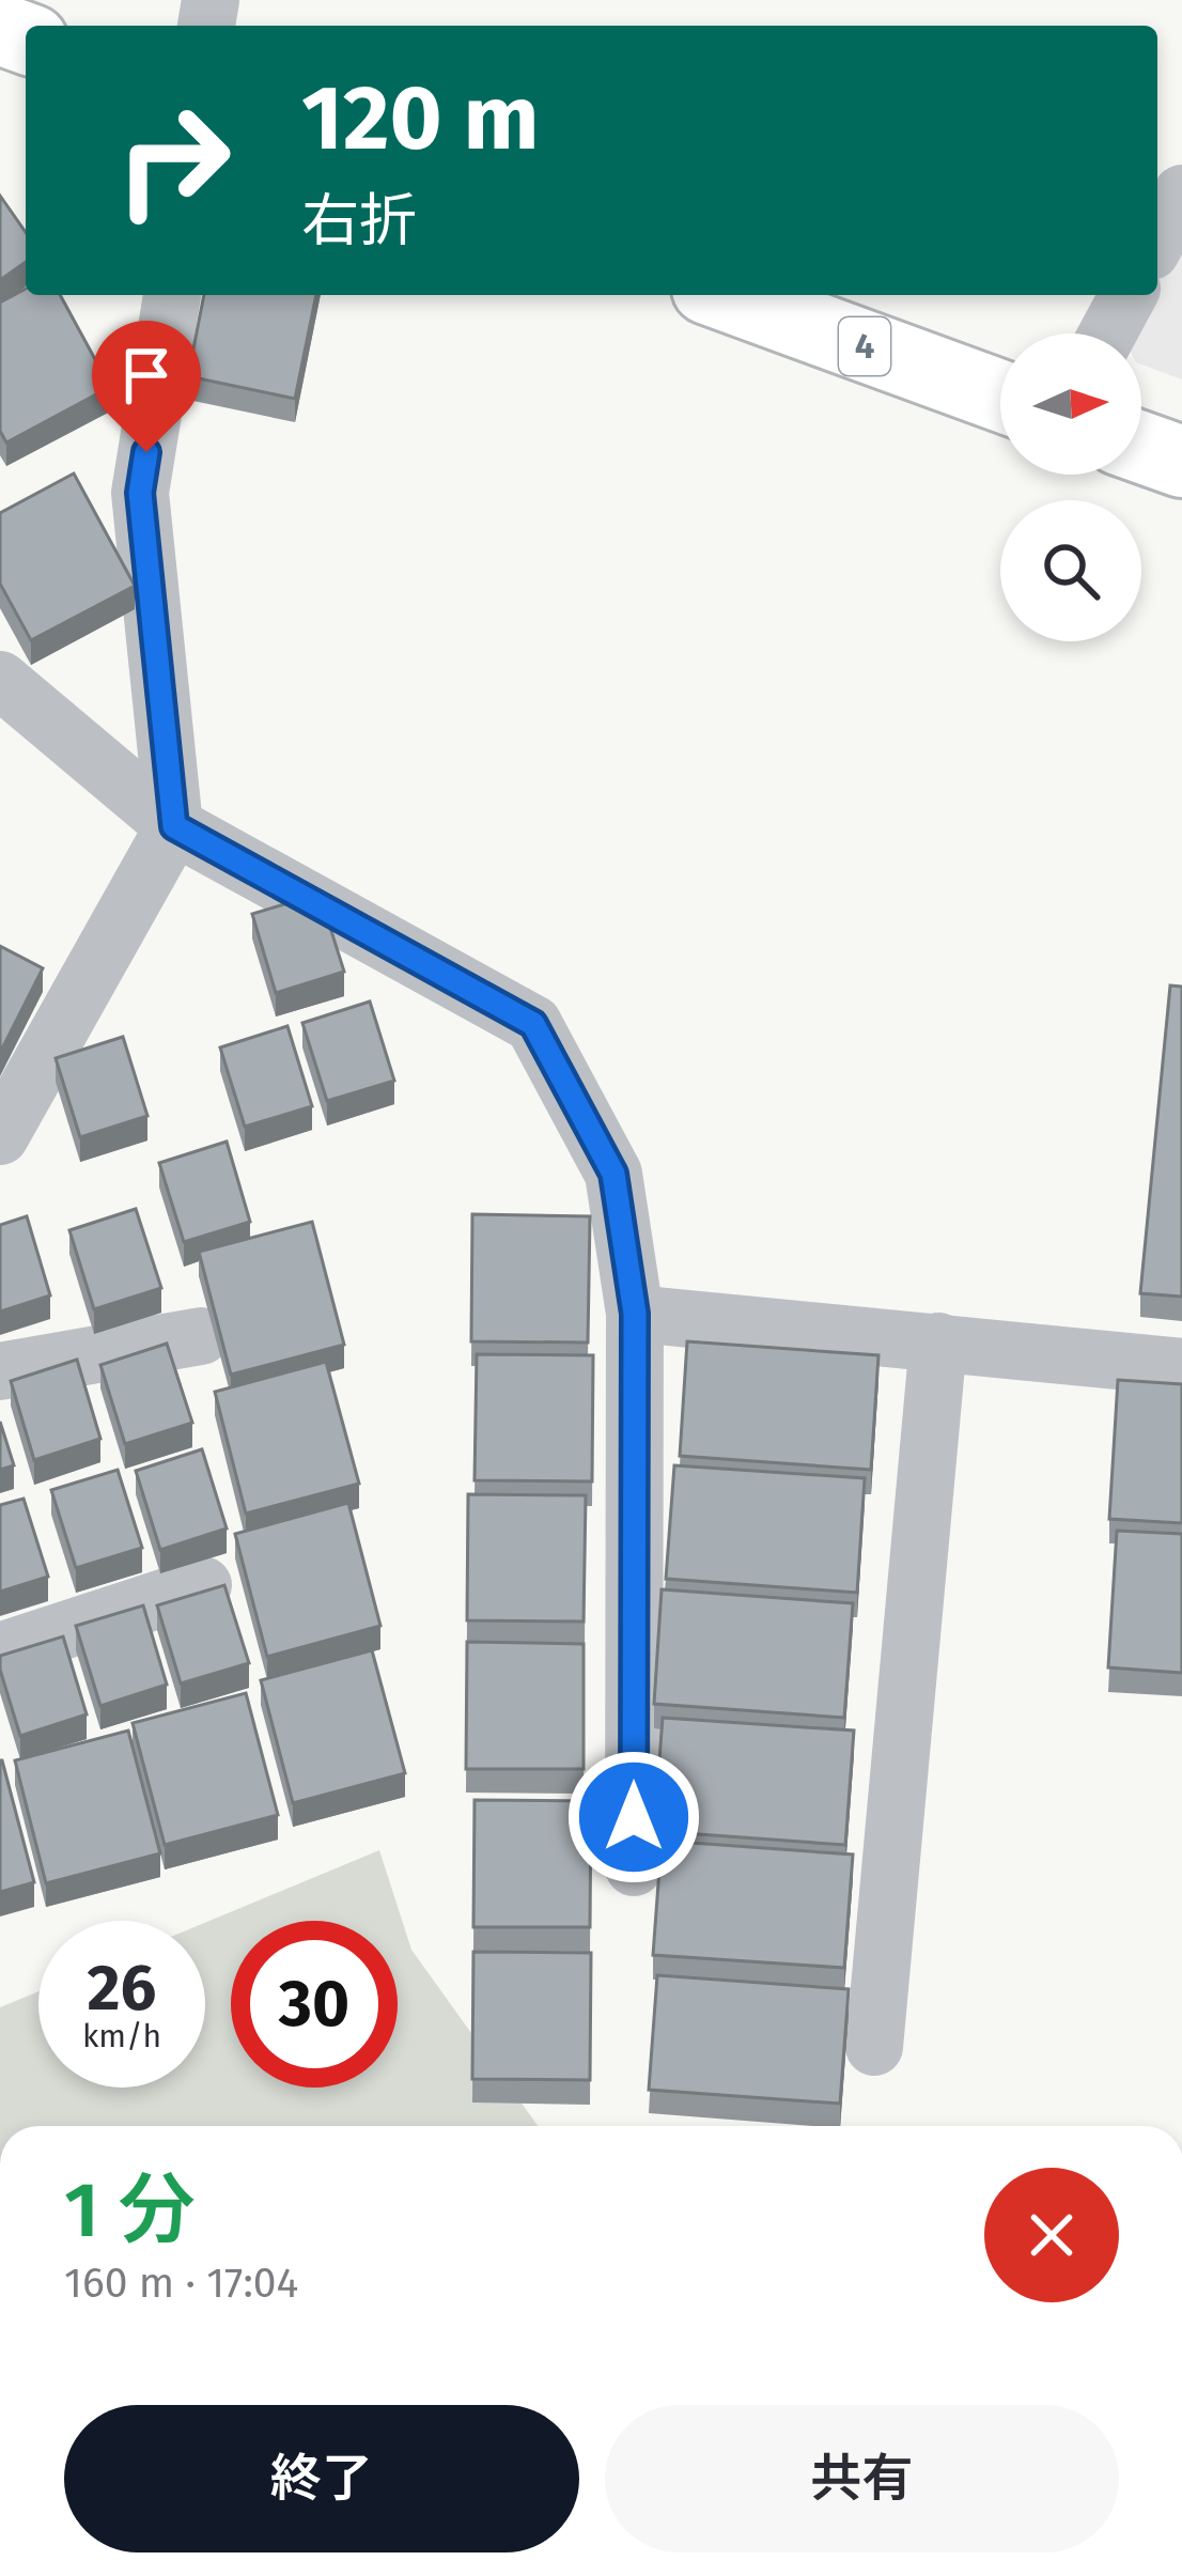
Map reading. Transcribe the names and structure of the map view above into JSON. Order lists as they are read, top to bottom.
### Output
{
  "streets": {
    "highway": ["4"]
  },
  "north": "right",
  "page": {
    "turn": ["120 m", "右折"],
    "speed": "26 km/h",
    "limit": "30",
    "heading": ["1 分", "160 m · 17:04"],
    "buttons": ["終了", "共有"]
  }
}
